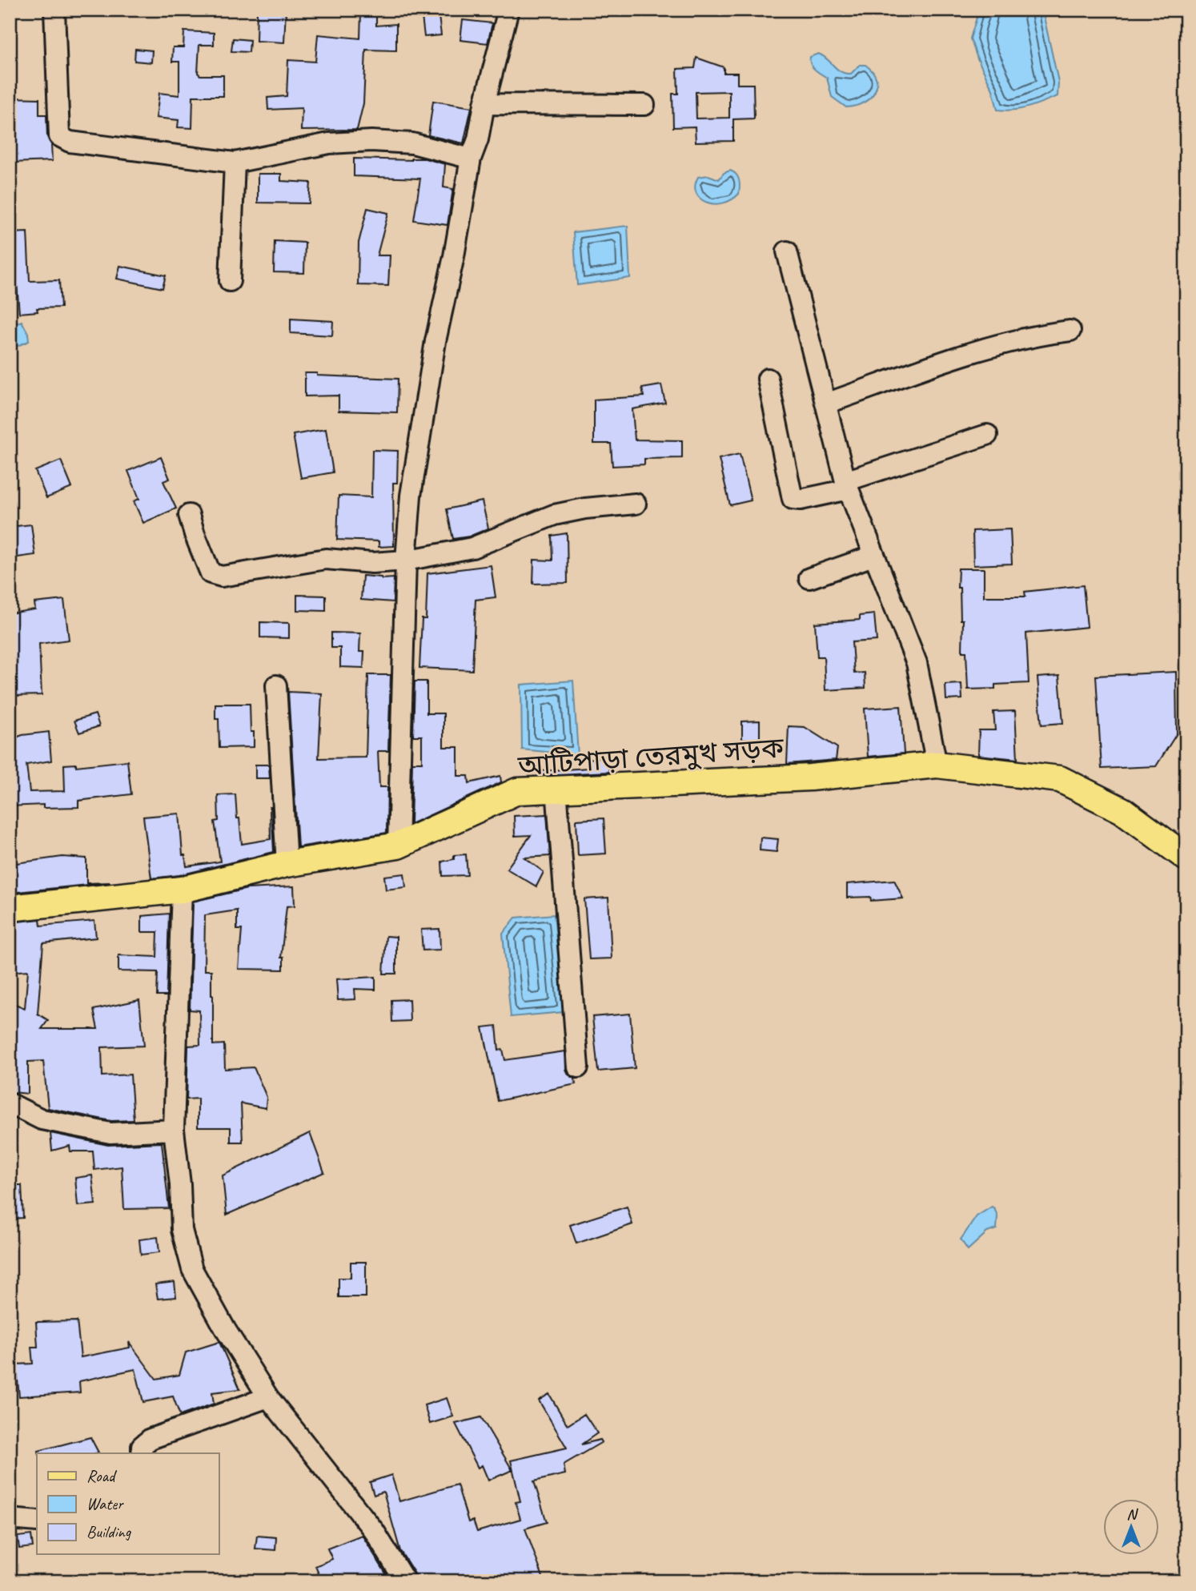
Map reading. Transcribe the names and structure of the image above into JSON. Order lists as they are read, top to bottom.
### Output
{
  "streets": {
    "main road": ["আটিপাড়া তেরমুখ সড়ক"]
  },
  "legend": ["Road", "Water", "Building"],
  "north": "top"
}
